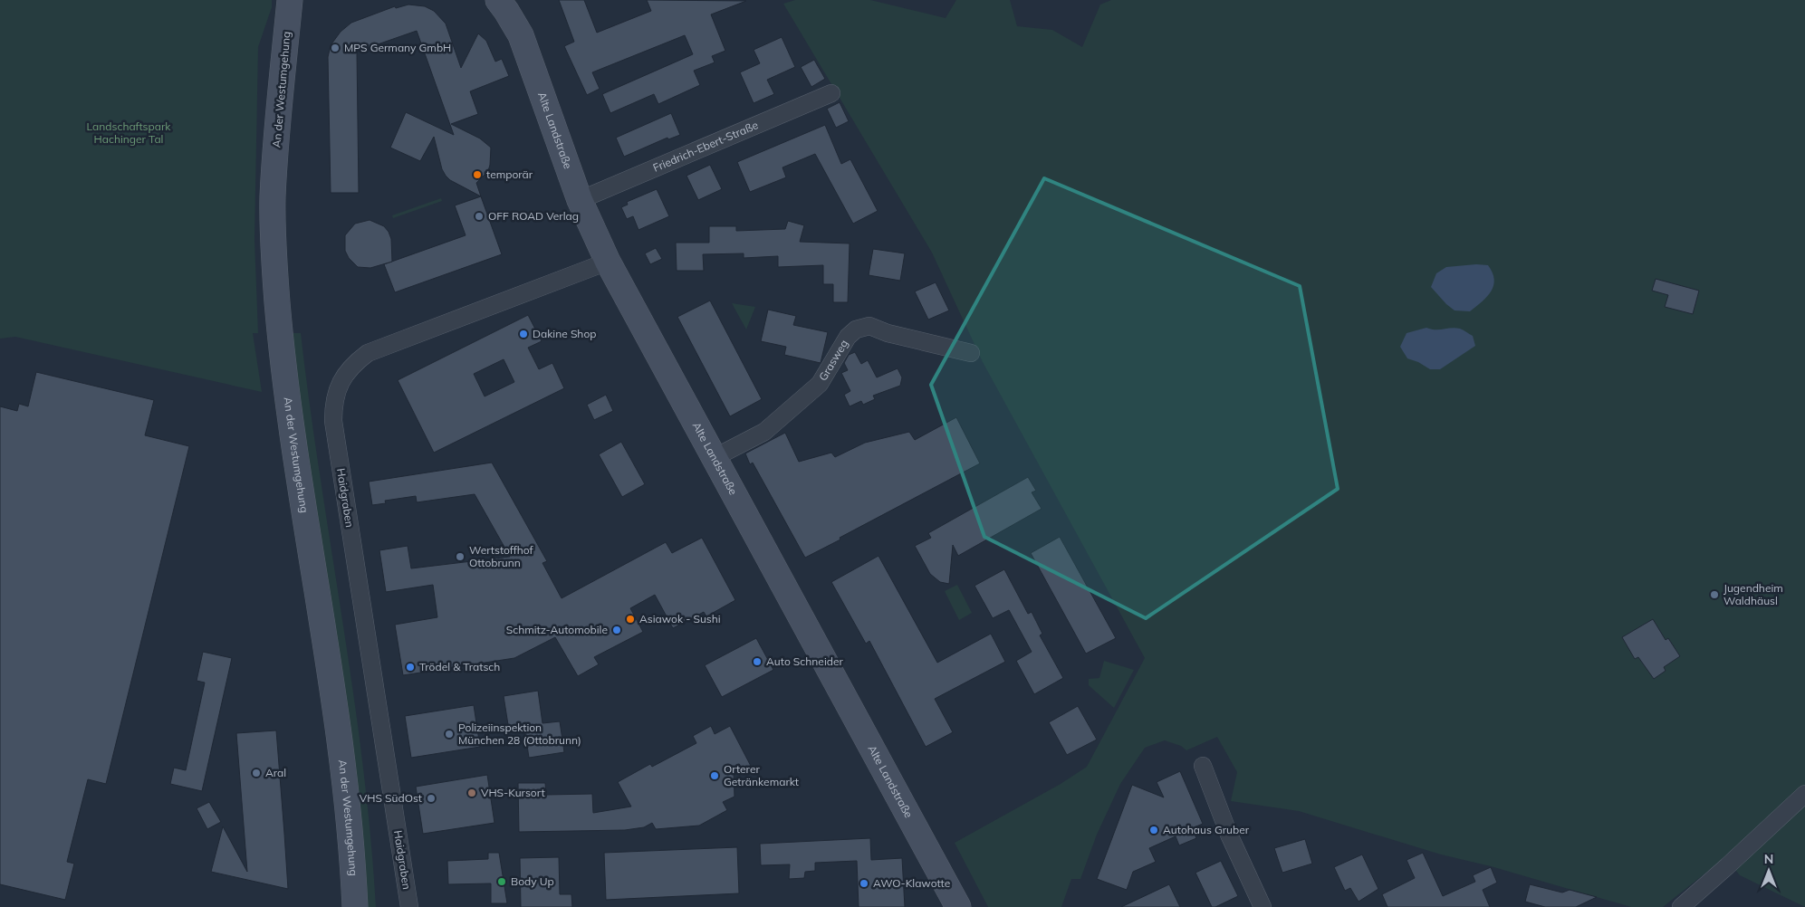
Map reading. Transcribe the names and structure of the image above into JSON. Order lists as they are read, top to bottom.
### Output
{
  "streets": {
    "main road": ["An der Westumgehung", "Alte Landstraße"],
    "street": ["Friedrich-Ebert-Straße", "Grasweg", "Haidgraben"]
  },
  "crossings": [
    ["Alte Landstraße", "Friedrich-Ebert-Straße"],
    ["Alte Landstraße", "Grasweg"],
    ["Alte Landstraße", "Haidgraben"]
  ],
  "parks": ["Landschaftspark Hachinger Tal"],
  "places": [
    "MPS Germany GmbH",
    "temporär",
    "OFF ROAD Verlag",
    "Dakine Shop",
    "Wertstoffhof Ottobrunn",
    "Jugendheim Waldhäusl",
    "Asiawok - Sushi",
    "Schmitz-Automobile",
    "Auto Schneider",
    "Trödel & Tratsch",
    "Polizeiinspektion München 28 (Ottobrunn)",
    "Aral",
    "Orterer Getränkemarkt",
    "VHS-Kursort",
    "VHS SüdOst",
    "Autohaus Gruber",
    "Body Up",
    "AWO-Klawotte"
  ],
  "north": "top"
}
